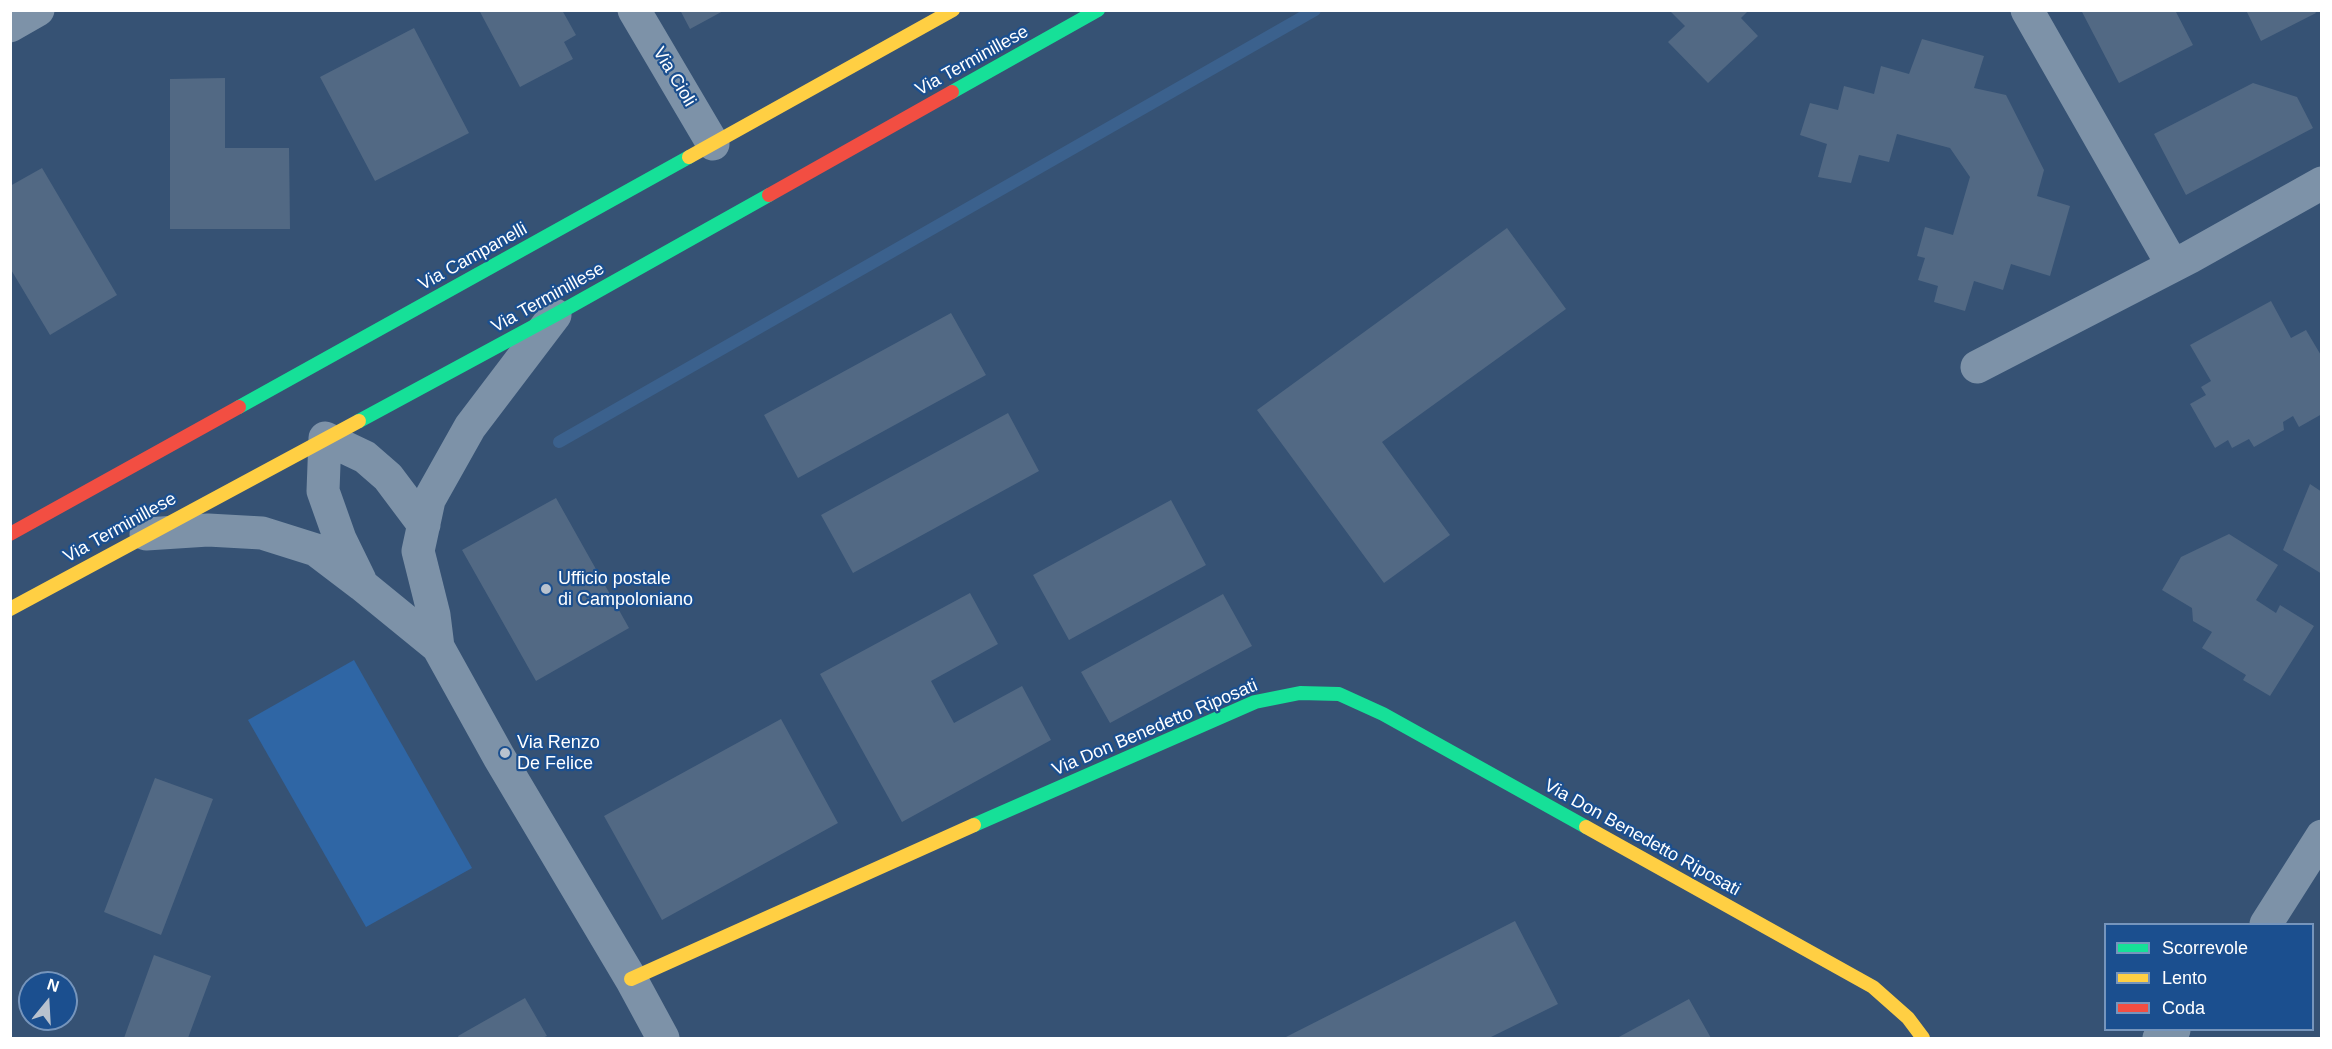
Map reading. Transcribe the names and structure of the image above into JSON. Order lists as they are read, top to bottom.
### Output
{
  "streets": {
    "street": [
      "Via Terminillese",
      "Via Cioli",
      "Via Campanelli",
      "Via Don Benedetto Riposati"
    ]
  },
  "crossings": [
    ["Via Cioli", "Via Campanelli"]
  ],
  "places": ["Ufficio postale di Campoloniano", "Via Renzo De Felice"],
  "legend": ["Scorrevole", "Lento", "Coda"],
  "north": "top"
}
